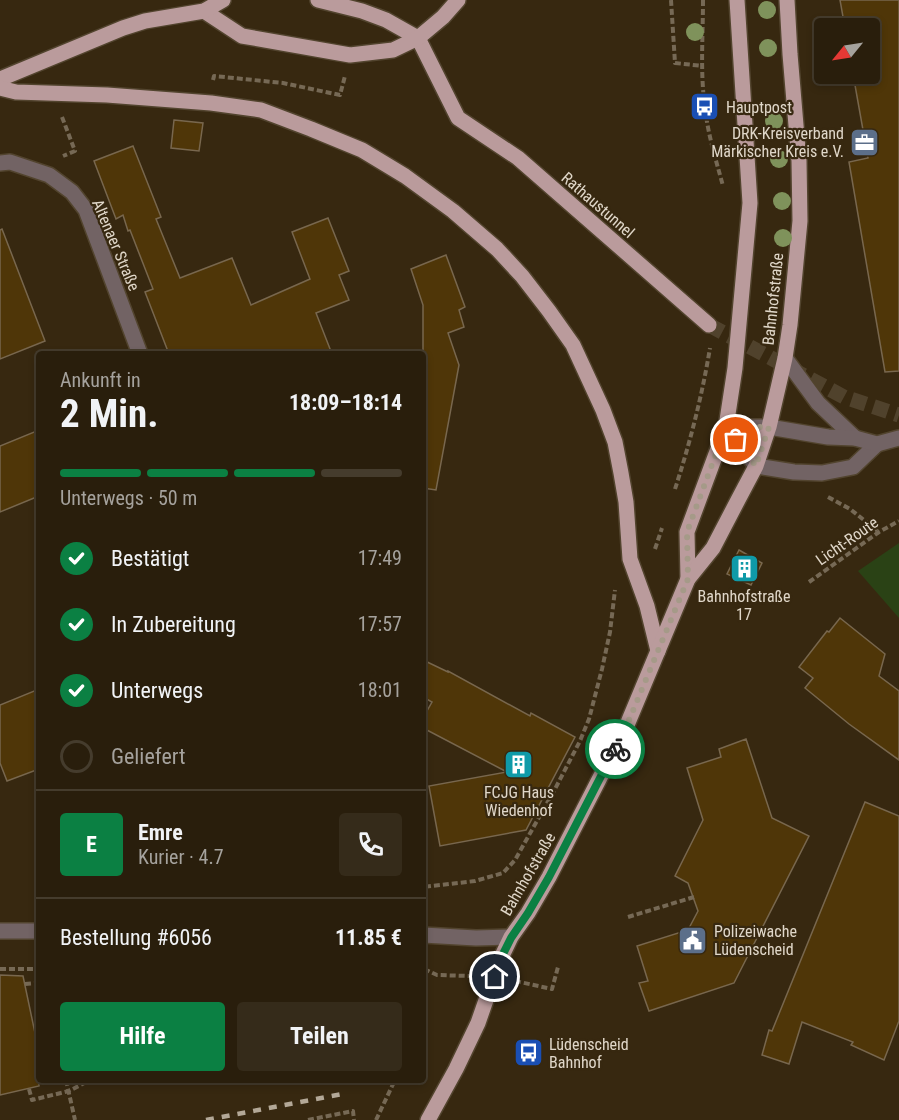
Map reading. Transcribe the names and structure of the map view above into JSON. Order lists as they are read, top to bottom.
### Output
{
  "streets": {
    "main road": ["Rathaustunnel", "Bahnhofstraße"],
    "street": ["Altenaer Straße"],
    "path": ["Licht-Route"]
  },
  "places": {
    "bus stop": ["Hauptpost", "Lüdenscheid Bahnhof"],
    "office": ["DRK-Kreisverband Märkischer Kreis e.V."],
    "building": ["Bahnhofstraße 17", "FCJG Haus Wiedenhof"],
    "public building": ["Polizeiwache Lüdenscheid"]
  },
  "north": "bottom left",
  "page": {
    "heading": ["2 Min.", "Ankunft in", "18:09–18:14"],
    "panel": [
      "Emre",
      "Kurier · 4.7",
      "Bestellung #6056",
      "11.85 €"
    ],
    "bar": "Unterwegs · 50 m",
    "list": [
      ["Bestätigt", "17:49"],
      ["In Zubereitung", "17:57"],
      ["Unterwegs", "18:01"],
      "Geliefert"
    ],
    "round": "E",
    "buttons": ["Hilfe", "Teilen"]
  }
}
